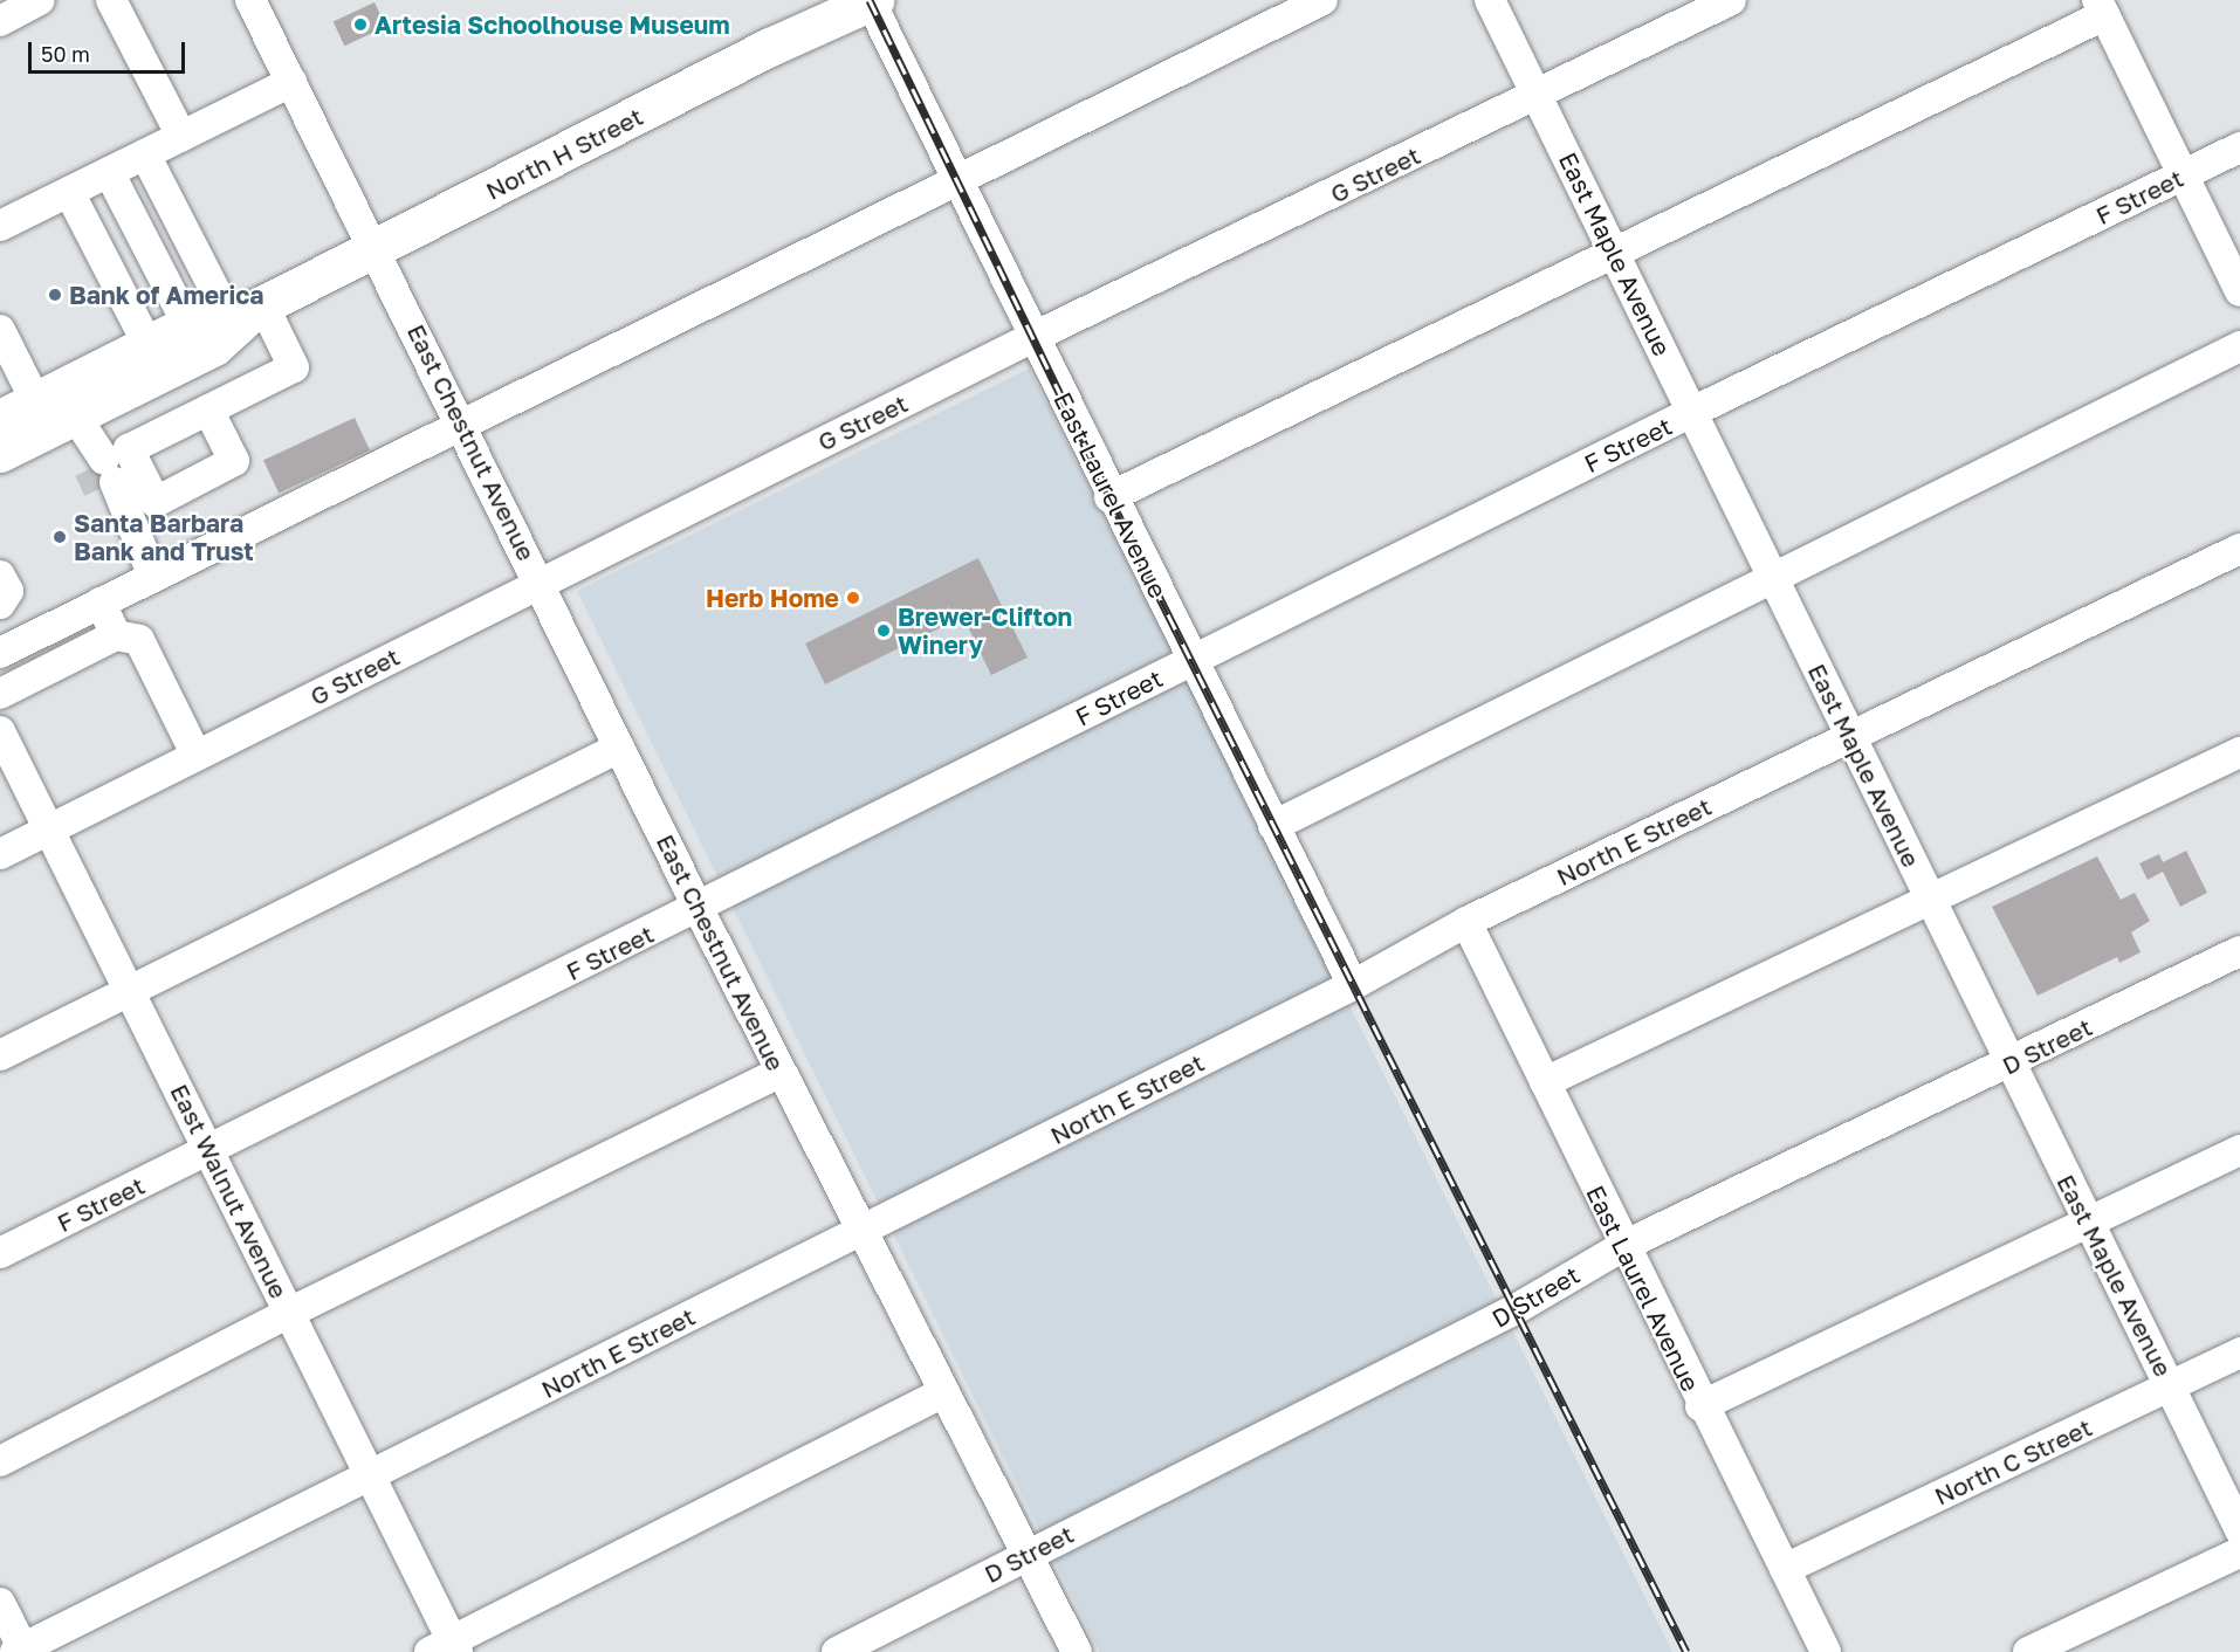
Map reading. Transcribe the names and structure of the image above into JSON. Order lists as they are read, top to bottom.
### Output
{
  "streets": {
    "highway": ["North H Street"],
    "street": [
      "G Street",
      "F Street",
      "East Maple Avenue",
      "East Chestnut Avenue",
      "East Laurel Avenue",
      "North E Street",
      "D Street",
      "East Walnut Avenue",
      "North C Street"
    ]
  },
  "crossings": [
    ["North H Street", "East Chestnut Avenue"],
    ["North H Street", "East Laurel Avenue"],
    ["G Street", "East Maple Avenue"],
    ["G Street", "East Chestnut Avenue"],
    ["G Street", "East Laurel Avenue"],
    ["G Street", "East Walnut Avenue"],
    ["F Street", "East Maple Avenue"],
    ["F Street", "East Chestnut Avenue"],
    ["F Street", "East Laurel Avenue"],
    ["F Street", "East Walnut Avenue"],
    ["East Maple Avenue", "North E Street"],
    ["East Maple Avenue", "D Street"],
    ["East Maple Avenue", "North C Street"],
    ["East Chestnut Avenue", "North E Street"],
    ["East Chestnut Avenue", "D Street"],
    ["East Laurel Avenue", "North E Street"],
    ["East Laurel Avenue", "D Street"],
    ["East Laurel Avenue", "North C Street"],
    ["North E Street", "East Walnut Avenue"]
  ],
  "places": [
    "Artesia Schoolhouse Museum",
    "Bank of America",
    "Santa Barbara Bank and Trust",
    "Herb Home",
    "Brewer-Clifton Winery"
  ],
  "scale_bar": "50 m"
}
